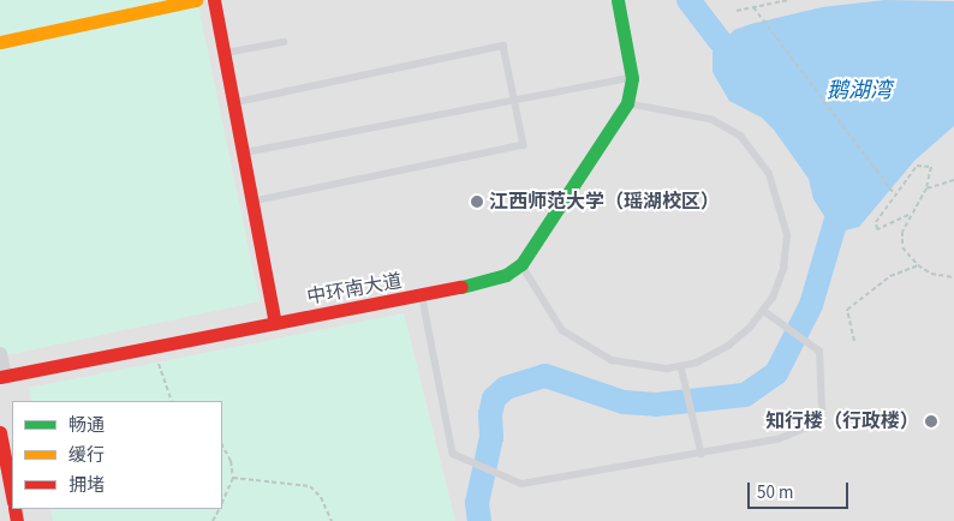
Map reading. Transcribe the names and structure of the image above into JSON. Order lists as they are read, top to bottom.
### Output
{
  "streets": {
    "street": ["中环南大道"]
  },
  "water": ["鹅湖湾"],
  "places": ["江西师范大学（瑶湖校区）", "知行楼（行政楼）"],
  "legend": ["畅通", "缓行", "拥堵"],
  "scale_bar": "50 m"
}
